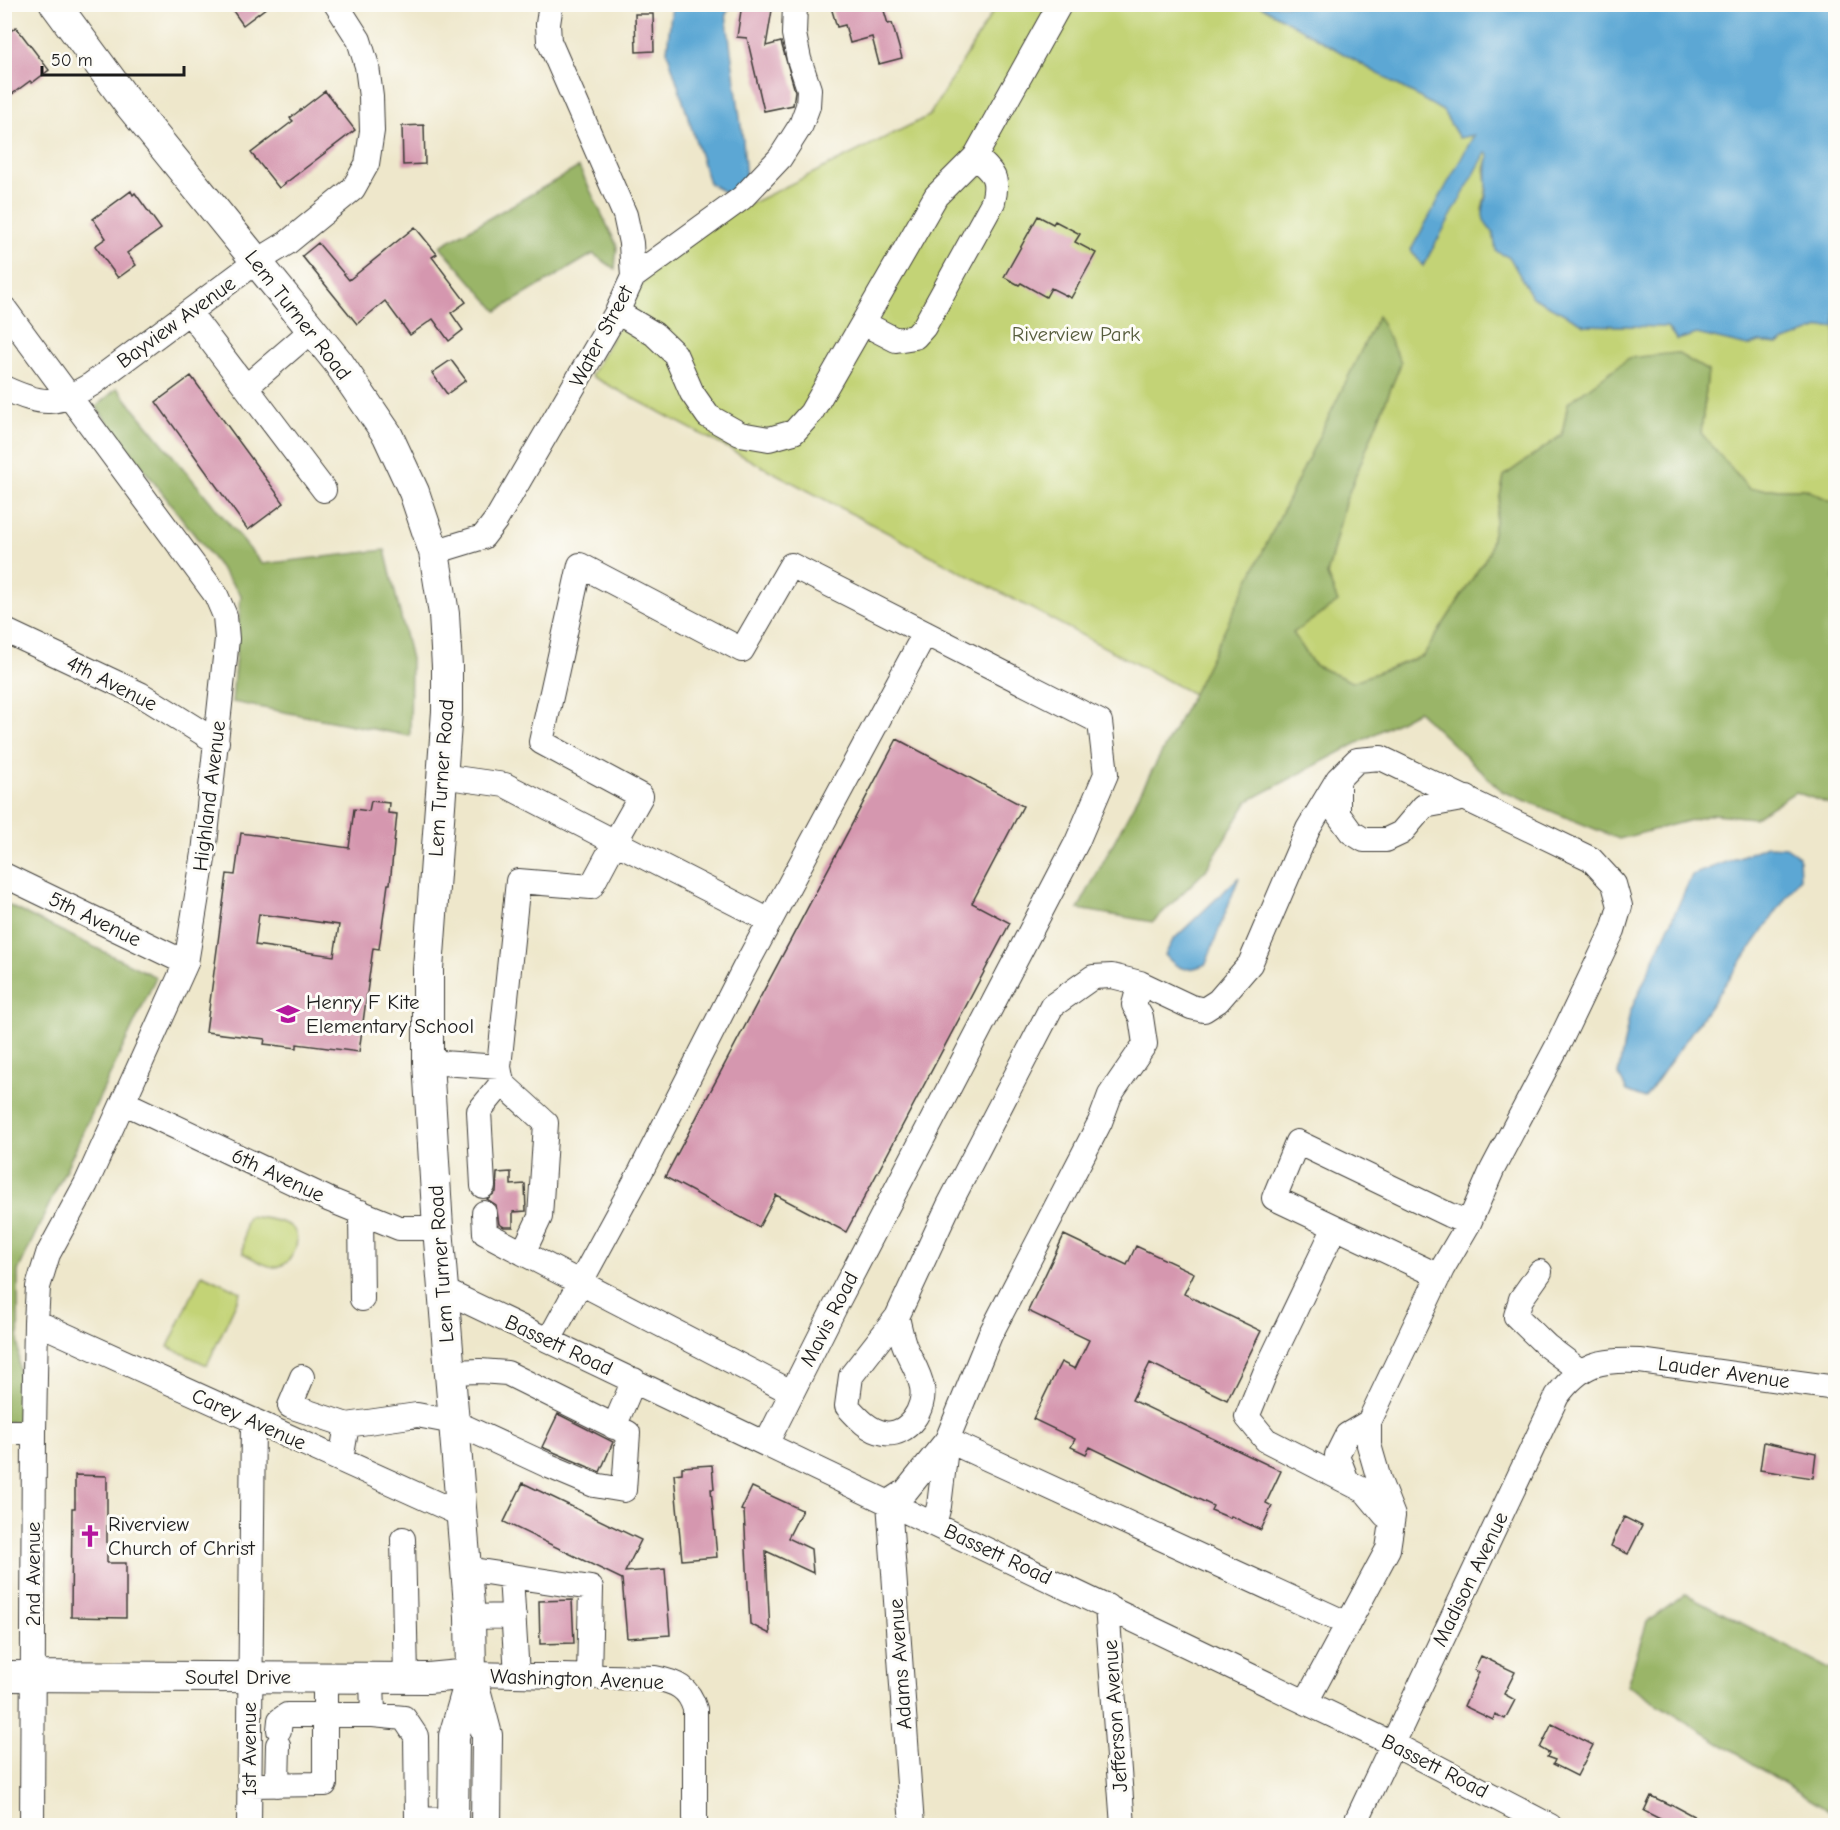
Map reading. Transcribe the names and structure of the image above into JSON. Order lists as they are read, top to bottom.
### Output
{
  "streets": {
    "main road": ["Lem Turner Road", "Soutel Drive"],
    "street": [
      "Bayview Avenue",
      "Water Street",
      "4th Avenue",
      "Highland Avenue",
      "5th Avenue",
      "6th Avenue",
      "Mavis Road",
      "Bassett Road",
      "Lauder Avenue",
      "Carey Avenue",
      "2nd Avenue",
      "Madison Avenue",
      "Adams Avenue",
      "Washington Avenue",
      "Jefferson Avenue",
      "1st Avenue"
    ]
  },
  "crossings": [
    ["Lem Turner Road", "Bayview Avenue"],
    ["Lem Turner Road", "Water Street"],
    ["Lem Turner Road", "6th Avenue"],
    ["Lem Turner Road", "Bassett Road"],
    ["Lem Turner Road", "Carey Avenue"],
    ["Lem Turner Road", "Soutel Drive"],
    ["Lem Turner Road", "Washington Avenue"],
    ["Bayview Avenue", "Highland Avenue"],
    ["4th Avenue", "Highland Avenue"],
    ["Highland Avenue", "5th Avenue"],
    ["Highland Avenue", "6th Avenue"],
    ["Highland Avenue", "Carey Avenue"],
    ["Highland Avenue", "2nd Avenue"],
    ["Mavis Road", "Bassett Road"],
    ["Bassett Road", "Madison Avenue"],
    ["Bassett Road", "Adams Avenue"],
    ["Bassett Road", "Jefferson Avenue"],
    ["Lauder Avenue", "Madison Avenue"],
    ["Carey Avenue", "2nd Avenue"],
    ["Carey Avenue", "1st Avenue"],
    ["2nd Avenue", "Soutel Drive"],
    ["Soutel Drive", "Washington Avenue"],
    ["Soutel Drive", "1st Avenue"]
  ],
  "parks": ["Riverview Park"],
  "places": {
    "school or university": ["Henry F Kite Elementary School"],
    "church": ["Riverview Church of Christ"]
  },
  "scale_bar": "50 m"
}
